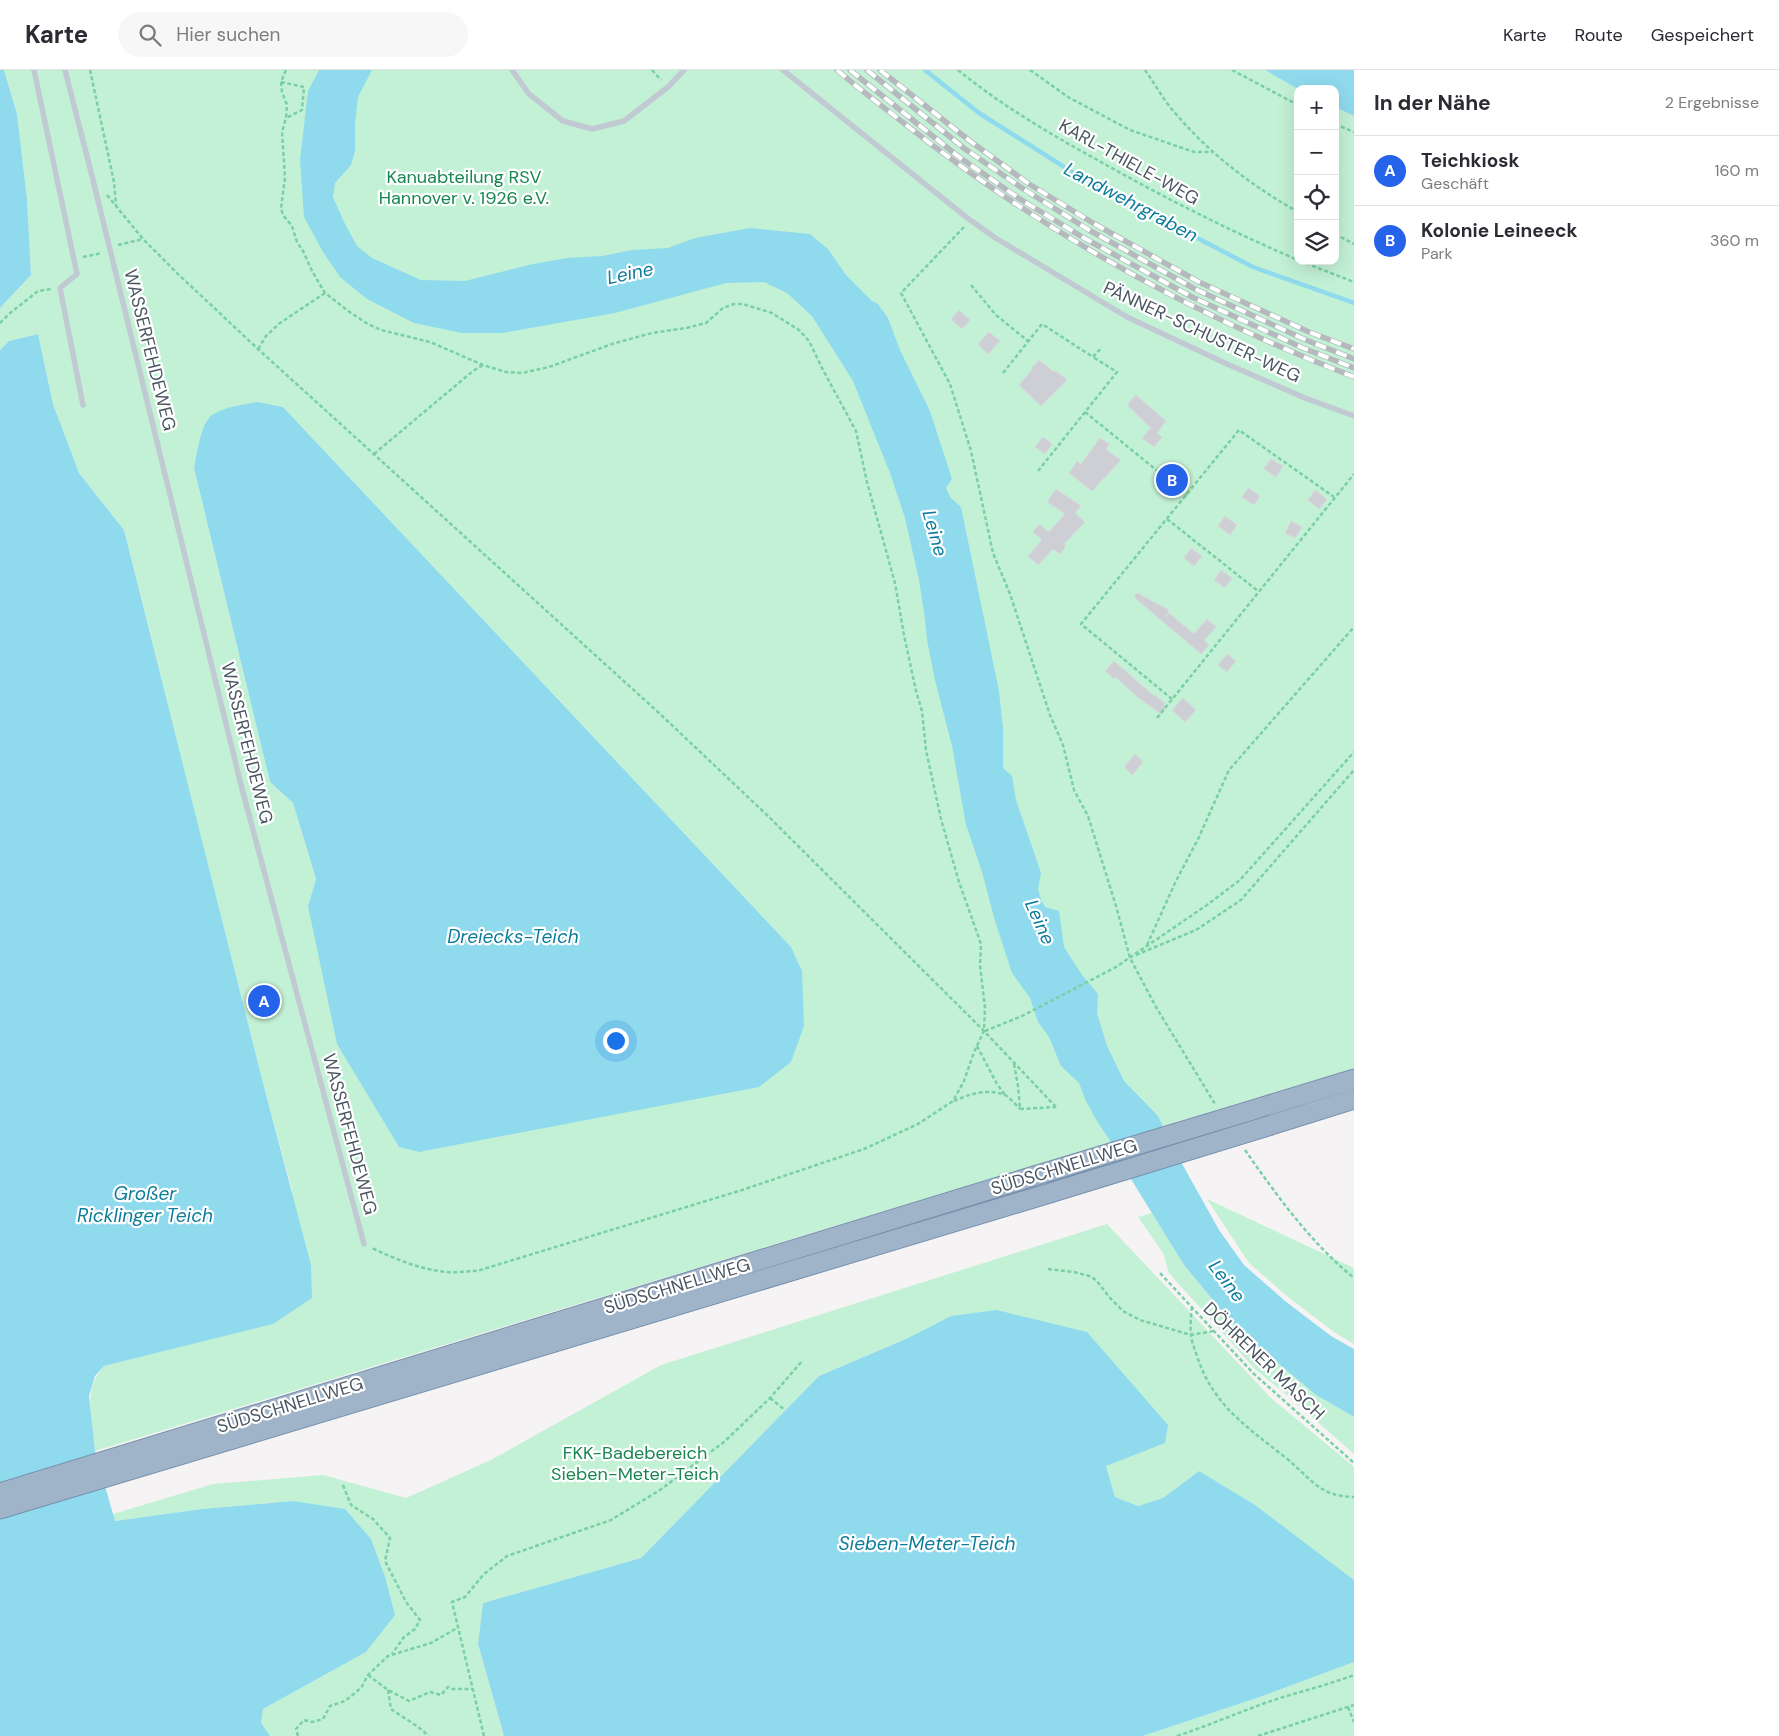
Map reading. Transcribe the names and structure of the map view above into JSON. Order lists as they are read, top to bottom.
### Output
{
  "streets": {
    "highway": ["SÜDSCHNELLWEG"],
    "lane": ["PÄNNER-SCHUSTER-WEG", "WASSERFEHDEWEG"],
    "path": ["KARL-THIELE-WEG", "DÖHRENER MASCH"]
  },
  "water": [
    "Landwehrgraben",
    "Leine",
    "Dreiecks-Teich",
    "Großer Ricklinger Teich",
    "Sieben-Meter-Teich"
  ],
  "parks": ["Kanuabteilung RSV Hannover v. 1926 e.V.", "FKK-Badebereich Sieben-Meter-Teich"],
  "page": {
    "header": "Karte",
    "search": "Hier suchen",
    "nav": ["Karte", "Route", "Gespeichert"],
    "heading": ["In der Nähe", "2 Ergebnisse"],
    "map_buttons": ["+", "−"],
    "list": [
      {
        "mark": "A",
        "name": "Teichkiosk",
        "note": "Geschäft",
        "value": "160 m"
      },
      {
        "mark": "B",
        "name": "Kolonie Leineeck",
        "note": "Park",
        "value": "360 m"
      }
    ],
    "pins": ["B", "A"]
  }
}
